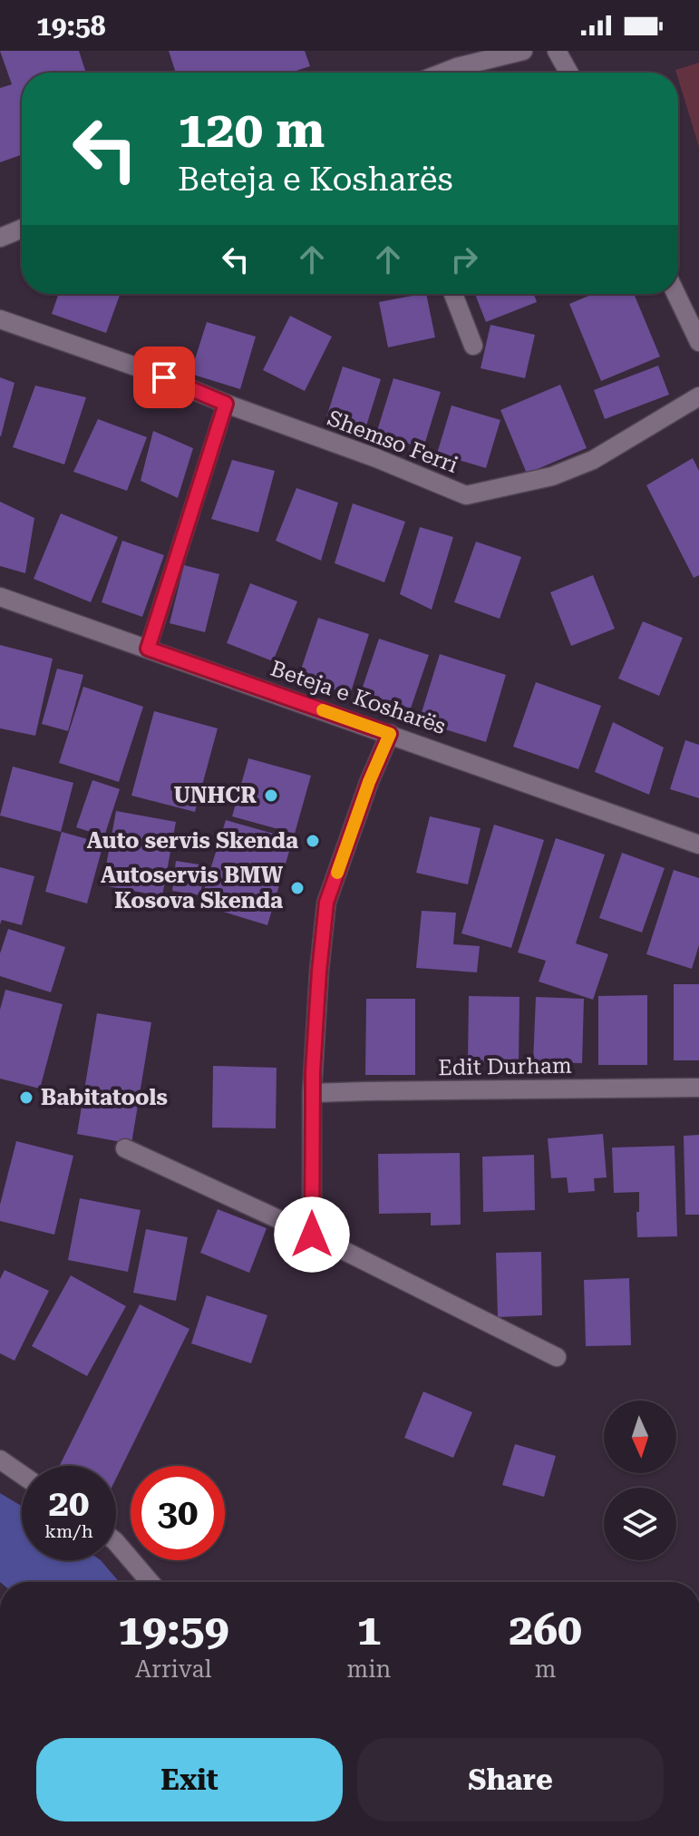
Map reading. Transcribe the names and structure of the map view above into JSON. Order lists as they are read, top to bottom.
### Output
{
  "streets": {
    "street": ["Shemso Ferri", "Beteja e Kosharës", "Edit Durham"]
  },
  "places": [
    "UNHCR",
    "Auto servis Skenda",
    "Autoservis BMW Kosova Skenda",
    "Babitatools"
  ],
  "north": "bottom",
  "page": {
    "status": "19:58",
    "turn": ["120 m", "Beteja e Kosharës"],
    "speed": "20 km/h",
    "limit": "30",
    "eta": [
      "19:59",
      "Arrival",
      "1",
      "min",
      "260",
      "m"
    ],
    "buttons": ["Exit", "Share"]
  }
}
